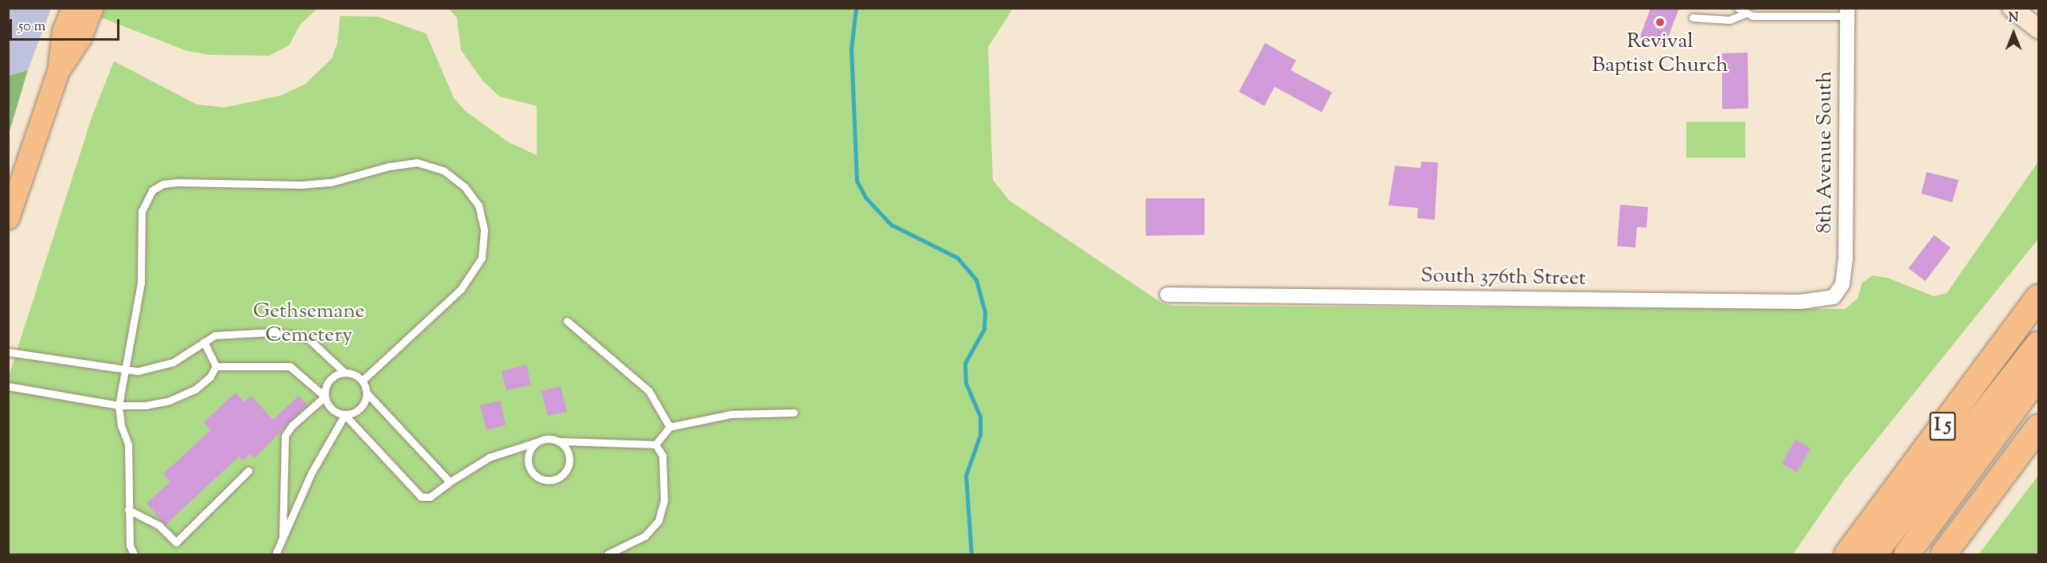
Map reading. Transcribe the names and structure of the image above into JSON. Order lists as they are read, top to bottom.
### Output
{
  "streets": {
    "highway": ["I 5"],
    "street": ["8th Avenue South", "South 376th Street"]
  },
  "crossings": [
    ["8th Avenue South", "South 376th Street"]
  ],
  "parks": ["Gethsemane Cemetery"],
  "places": ["Revival Baptist Church"],
  "scale_bar": "50 m",
  "north": "top"
}
